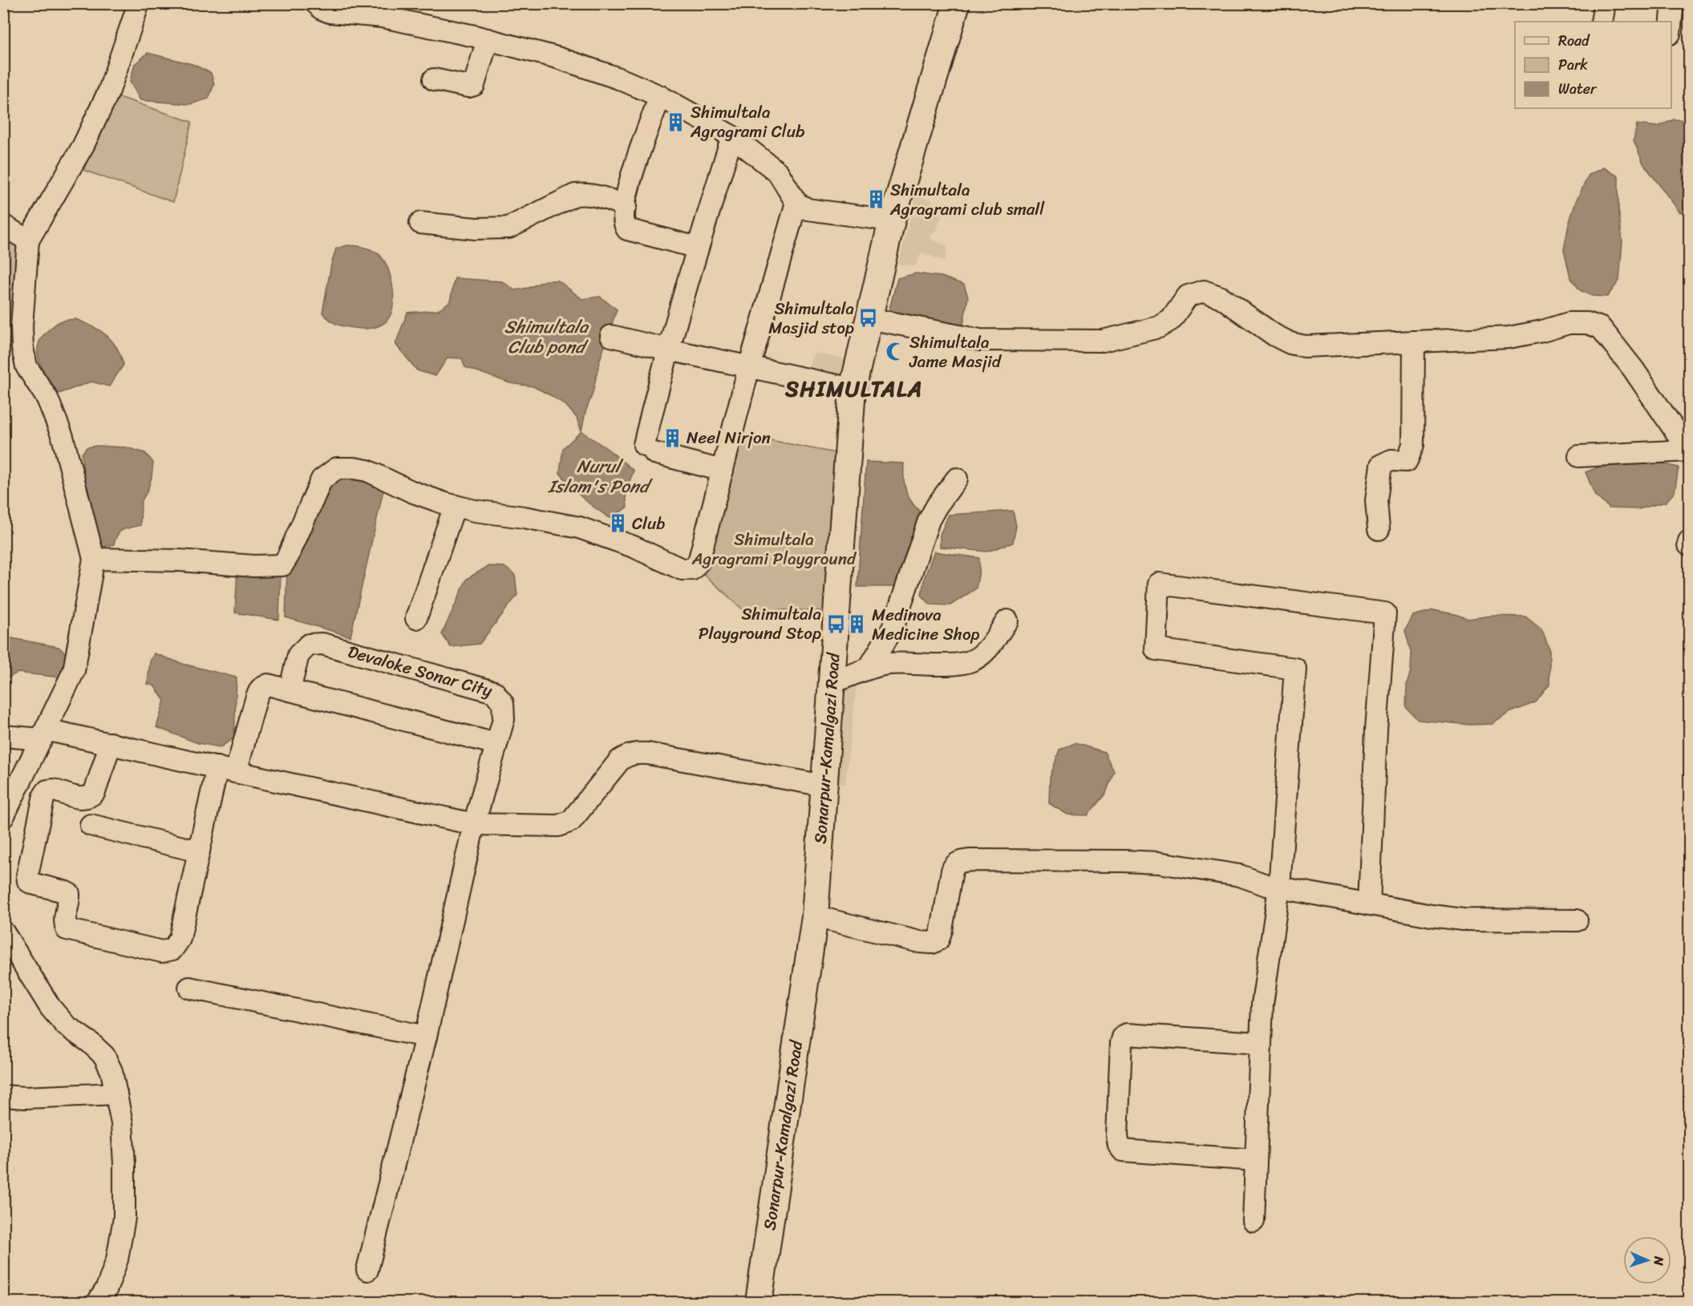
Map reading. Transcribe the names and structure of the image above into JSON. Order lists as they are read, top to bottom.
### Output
{
  "streets": {
    "main road": ["Sonarpur-Kamalgazi Road"],
    "street": ["Devaloke Sonar City"]
  },
  "districts": ["SHIMULTALA"],
  "water": ["Shimultala Club pond", "Nurul Islam's Pond"],
  "parks": ["Shimultala Agragrami Playground"],
  "places": {
    "building": [
      "Shimultala Agragrami Club",
      "Shimultala Agragrami club small",
      "Neel Nirjon",
      "Club",
      "Medinova Medicine Shop"
    ],
    "bus stop": ["Shimultala Masjid stop", "Shimultala Playground Stop"],
    "mosque": ["Shimultala Jame Masjid"]
  },
  "legend": ["Road", "Park", "Water"],
  "north": "right"
}
